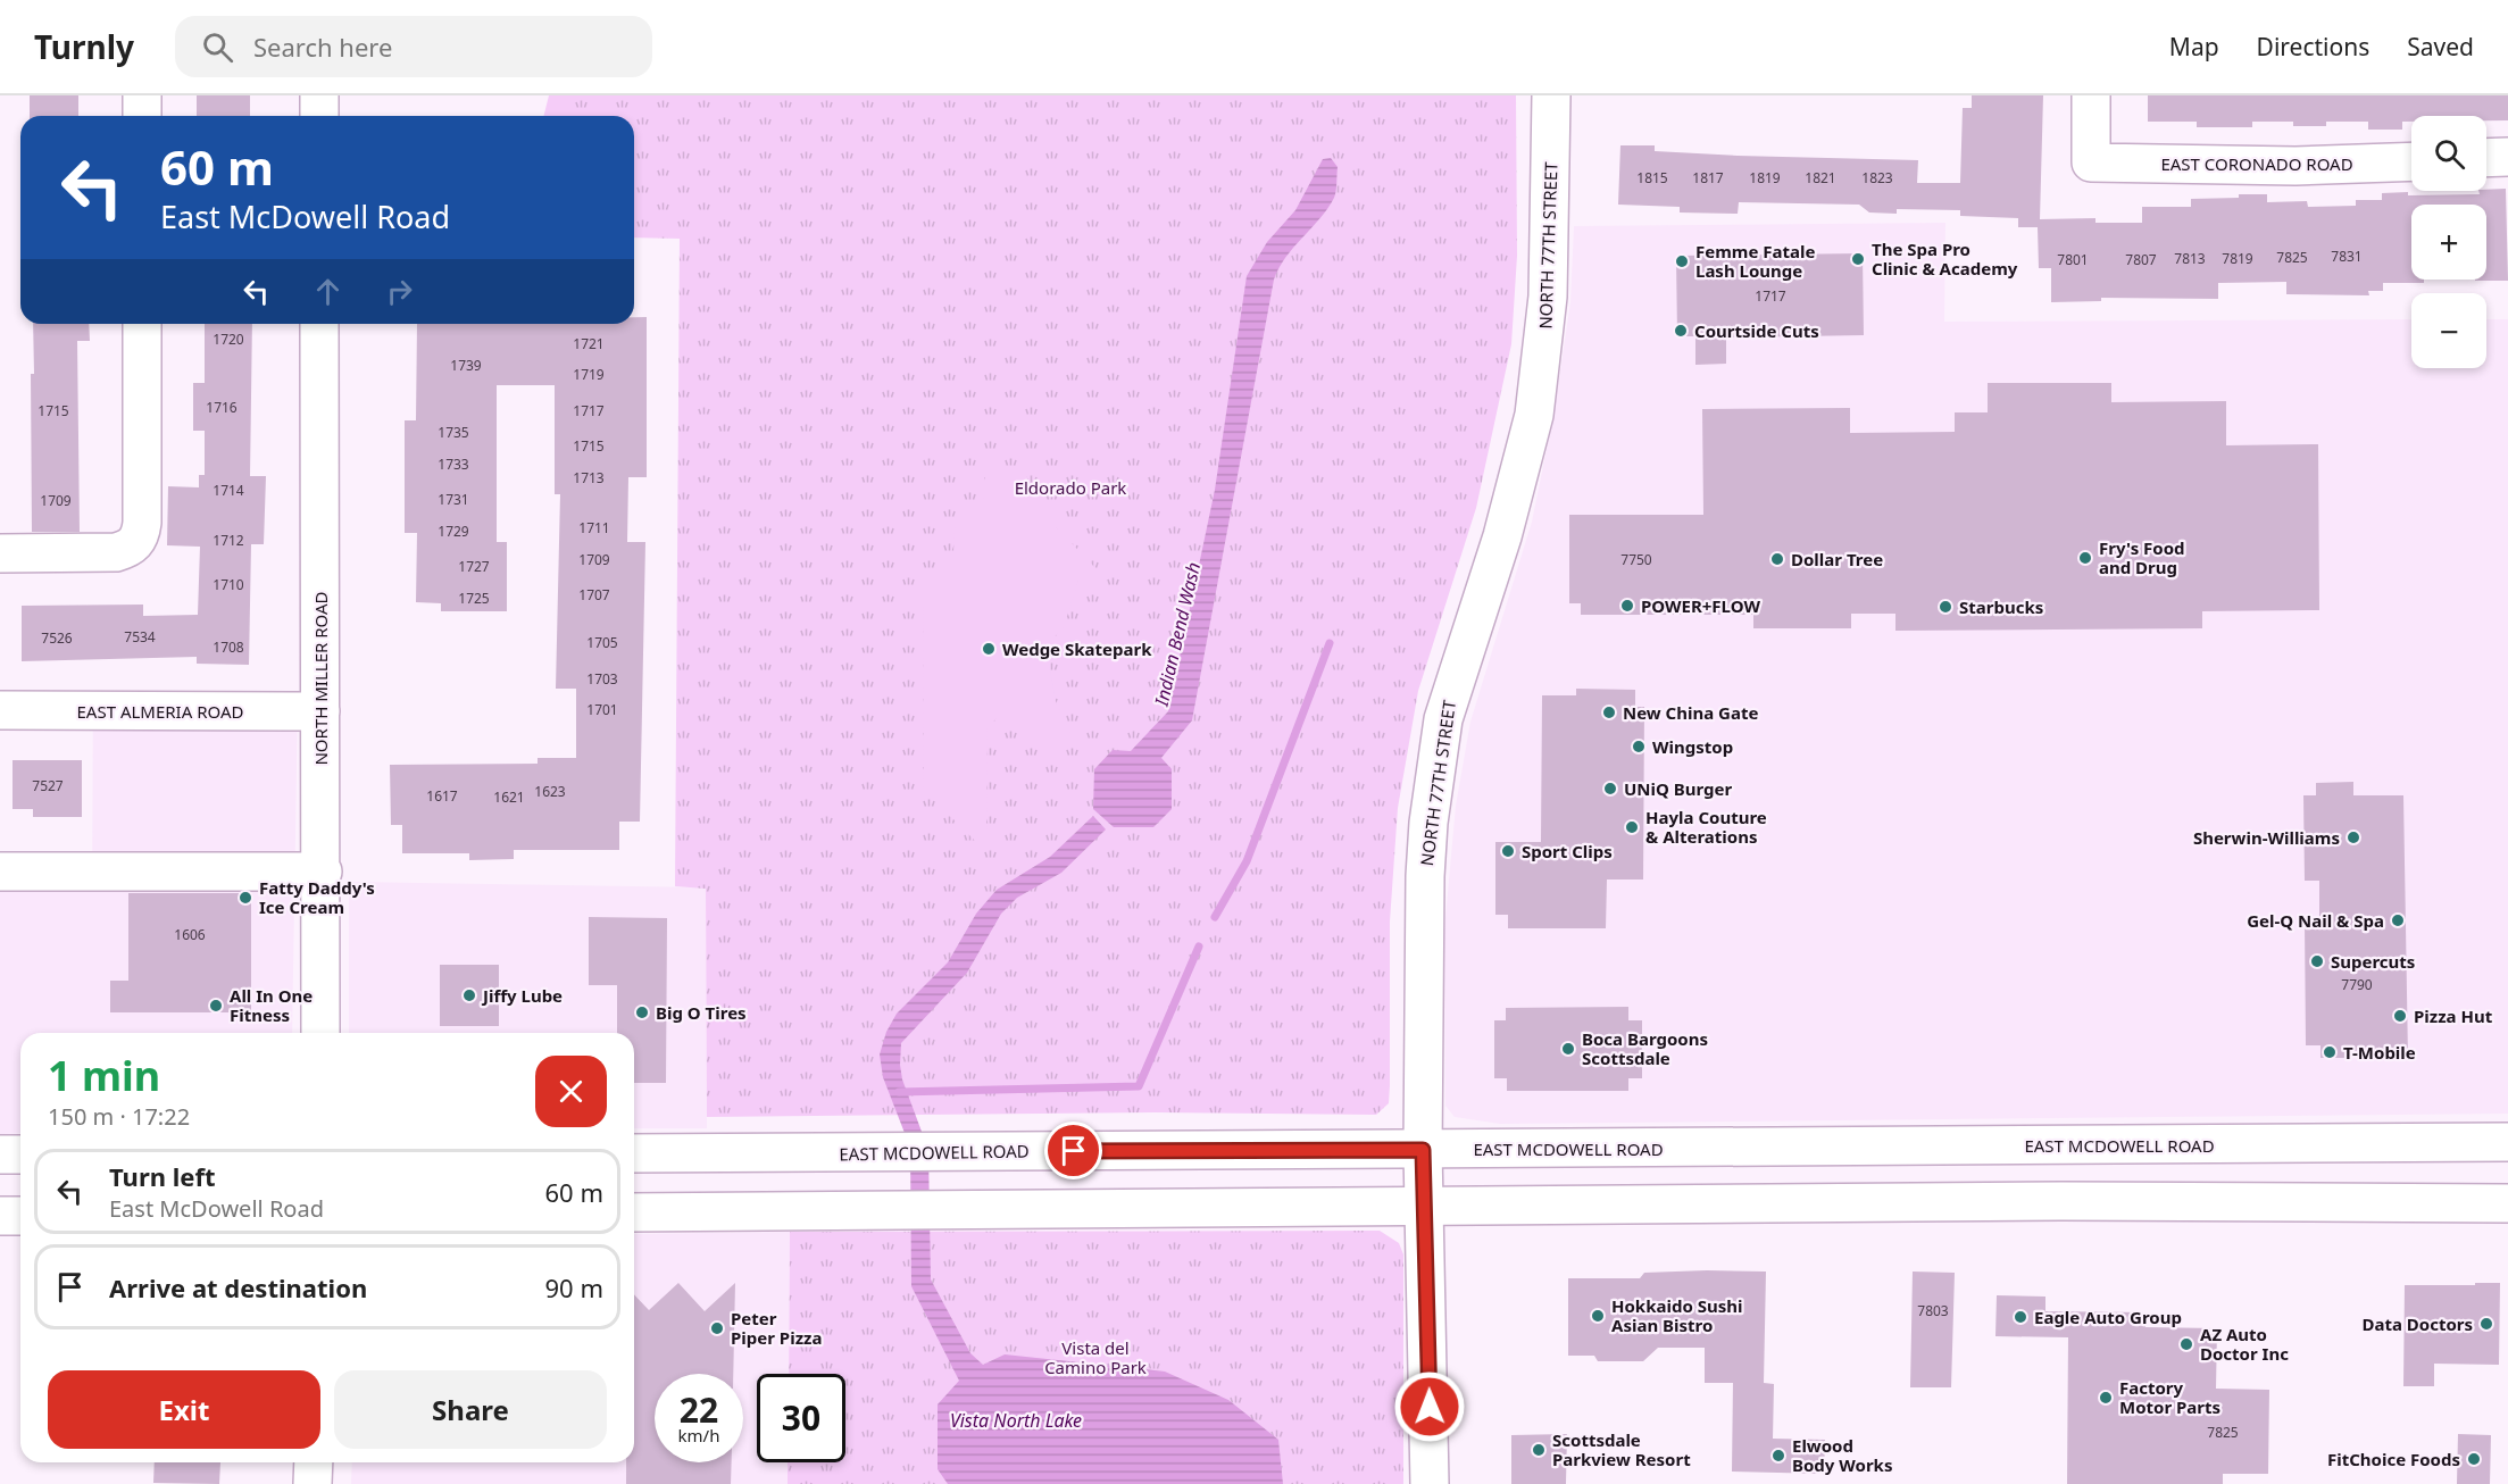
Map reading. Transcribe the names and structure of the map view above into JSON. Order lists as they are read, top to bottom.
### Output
{
  "streets": {
    "main road": [
      "EAST CORONADO ROAD",
      "NORTH 77TH STREET",
      "NORTH MILLER ROAD",
      "EAST ALMERIA ROAD",
      "EAST MCDOWELL ROAD"
    ]
  },
  "crossings": [
    ["NORTH 77TH STREET", "EAST MCDOWELL ROAD"],
    ["NORTH MILLER ROAD", "EAST ALMERIA ROAD"]
  ],
  "water": ["Indian Bend Wash", "Vista North Lake"],
  "parks": ["Eldorado Park", "Vista del Camino Park"],
  "places": [
    "The Spa Pro Clinic & Academy",
    "Femme Fatale Lash Lounge",
    "Courtside Cuts",
    "Fry's Food and Drug",
    "Dollar Tree",
    "POWER+FLOW",
    "Starbucks",
    "Wedge Skatepark",
    "New China Gate",
    "Wingstop",
    "UNiQ Burger",
    "Hayla Couture & Alterations",
    "Sherwin-Williams",
    "Sport Clips",
    "Fatty Daddy's Ice Cream",
    "Gel-Q Nail & Spa",
    "Supercuts",
    "Jiffy Lube",
    "All In One Fitness",
    "Big O Tires",
    "Pizza Hut",
    "Boca Bargoons Scottsdale",
    "T-Mobile",
    "Hokkaido Sushi Asian Bistro",
    "Eagle Auto Group",
    "Data Doctors",
    "Peter Piper Pizza",
    "AZ Auto Doctor Inc",
    "Factory Motor Parts",
    "Scottsdale Parkview Resort",
    "Elwood Body Works",
    "FitChoice Foods"
  ],
  "house_numbers": [
    "1815",
    "1817",
    "1819",
    "1821",
    "1823",
    "7831",
    "7825",
    "7813",
    "7819",
    "7801",
    "7807",
    "1717",
    "1720",
    "1721",
    "1739",
    "1719",
    "1716",
    "1715",
    "1717",
    "1735",
    "1715",
    "1733",
    "1713",
    "1714",
    "1731",
    "1709",
    "1711",
    "1729",
    "1712",
    "1709",
    "7750",
    "1727",
    "1710",
    "1707",
    "1725",
    "7534",
    "7526",
    "1705",
    "1708",
    "1703",
    "1701",
    "7527",
    "1623",
    "1617",
    "1621",
    "1606",
    "7790",
    "7803",
    "7825"
  ],
  "page": {
    "header": "Turnly",
    "search": "Search here",
    "nav": ["Map", "Directions", "Saved"],
    "map_buttons": ["+", "−"],
    "turn": ["60 m", "East McDowell Road"],
    "heading": ["1 min", "150 m · 17:22"],
    "list": [
      {
        "name": "Turn left",
        "note": "East McDowell Road",
        "value": "60 m"
      },
      {
        "name": "Arrive at destination",
        "value": "90 m"
      }
    ],
    "buttons": ["Exit", "Share"],
    "speed": "22 km/h",
    "limit": "30"
  }
}
